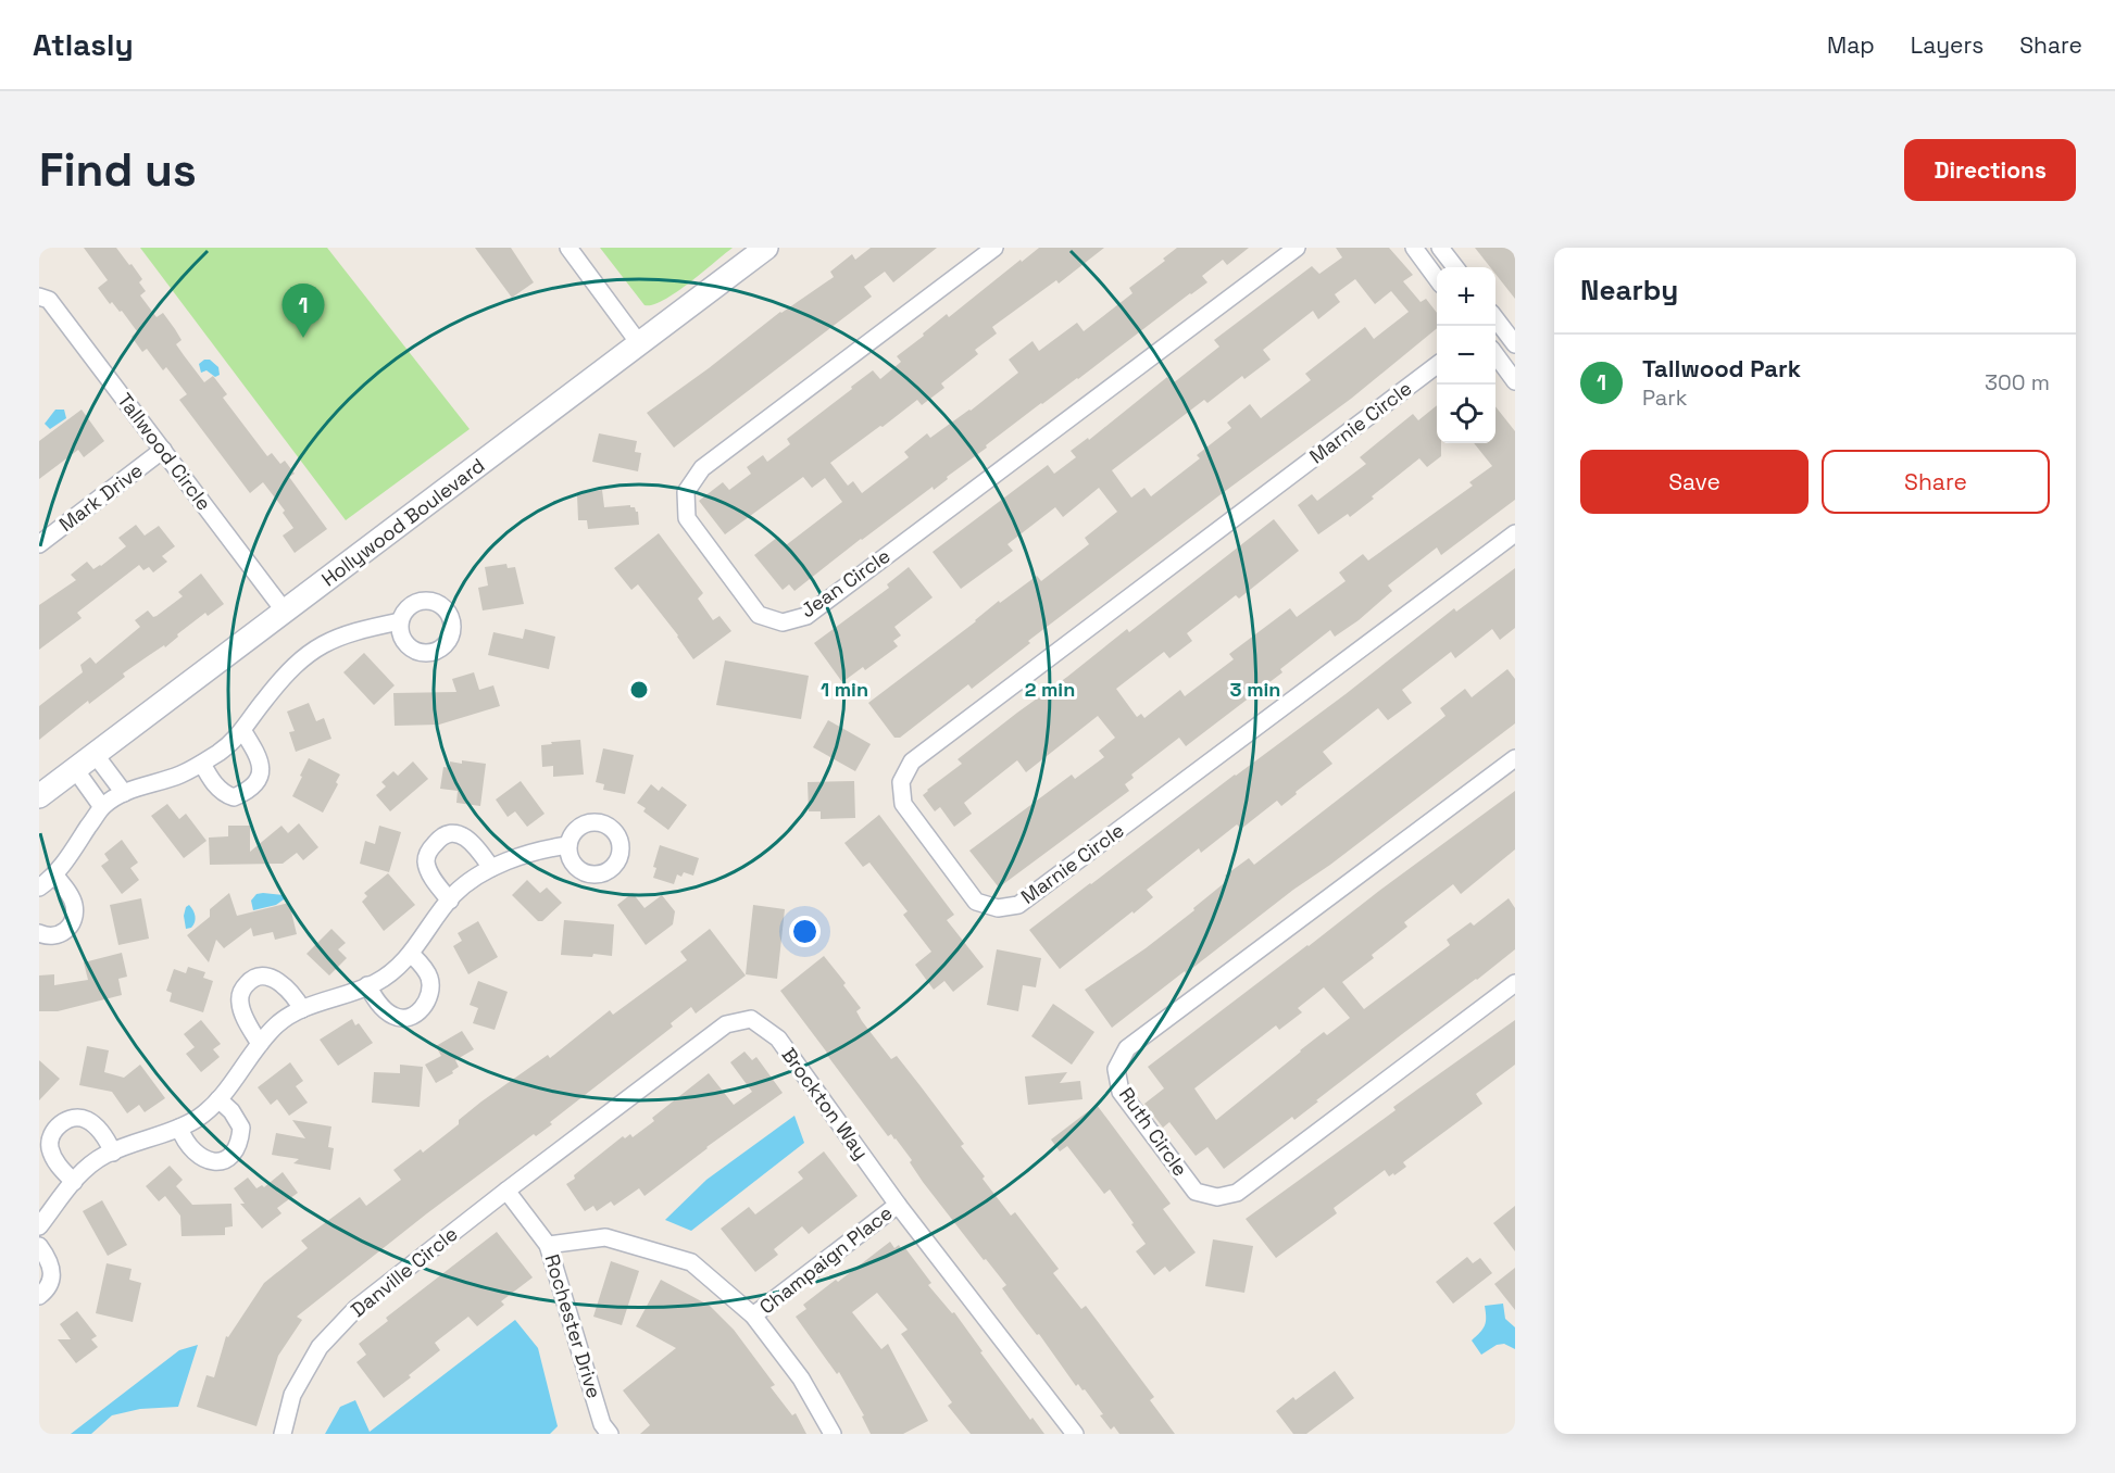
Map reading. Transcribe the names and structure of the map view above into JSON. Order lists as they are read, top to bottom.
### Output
{
  "streets": {
    "street": [
      "Marnie Circle",
      "Tallwood Circle",
      "Mark Drive",
      "Hollywood Boulevard",
      "Jean Circle",
      "Brockton Way",
      "Ruth Circle",
      "Champaign Place",
      "Danville Circle",
      "Rochester Drive"
    ]
  },
  "crossings": [
    ["Tallwood Circle", "Mark Drive"],
    ["Tallwood Circle", "Hollywood Boulevard"],
    ["Brockton Way", "Champaign Place"],
    ["Brockton Way", "Danville Circle"],
    ["Brockton Way", "Rochester Drive"],
    ["Danville Circle", "Rochester Drive"]
  ],
  "page": {
    "header": "Atlasly",
    "nav": ["Map", "Layers", "Share"],
    "buttons": [
      "Directions",
      ["Save", "Share"]
    ],
    "title": "Find us",
    "heading": "Nearby",
    "map_buttons": ["+", "−"],
    "pins": "1",
    "list": [
      {
        "mark": "1",
        "name": "Tallwood Park",
        "note": "Park",
        "value": "300 m"
      }
    ]
  },
  "rings": ["1 min", "2 min", "3 min"]
}
